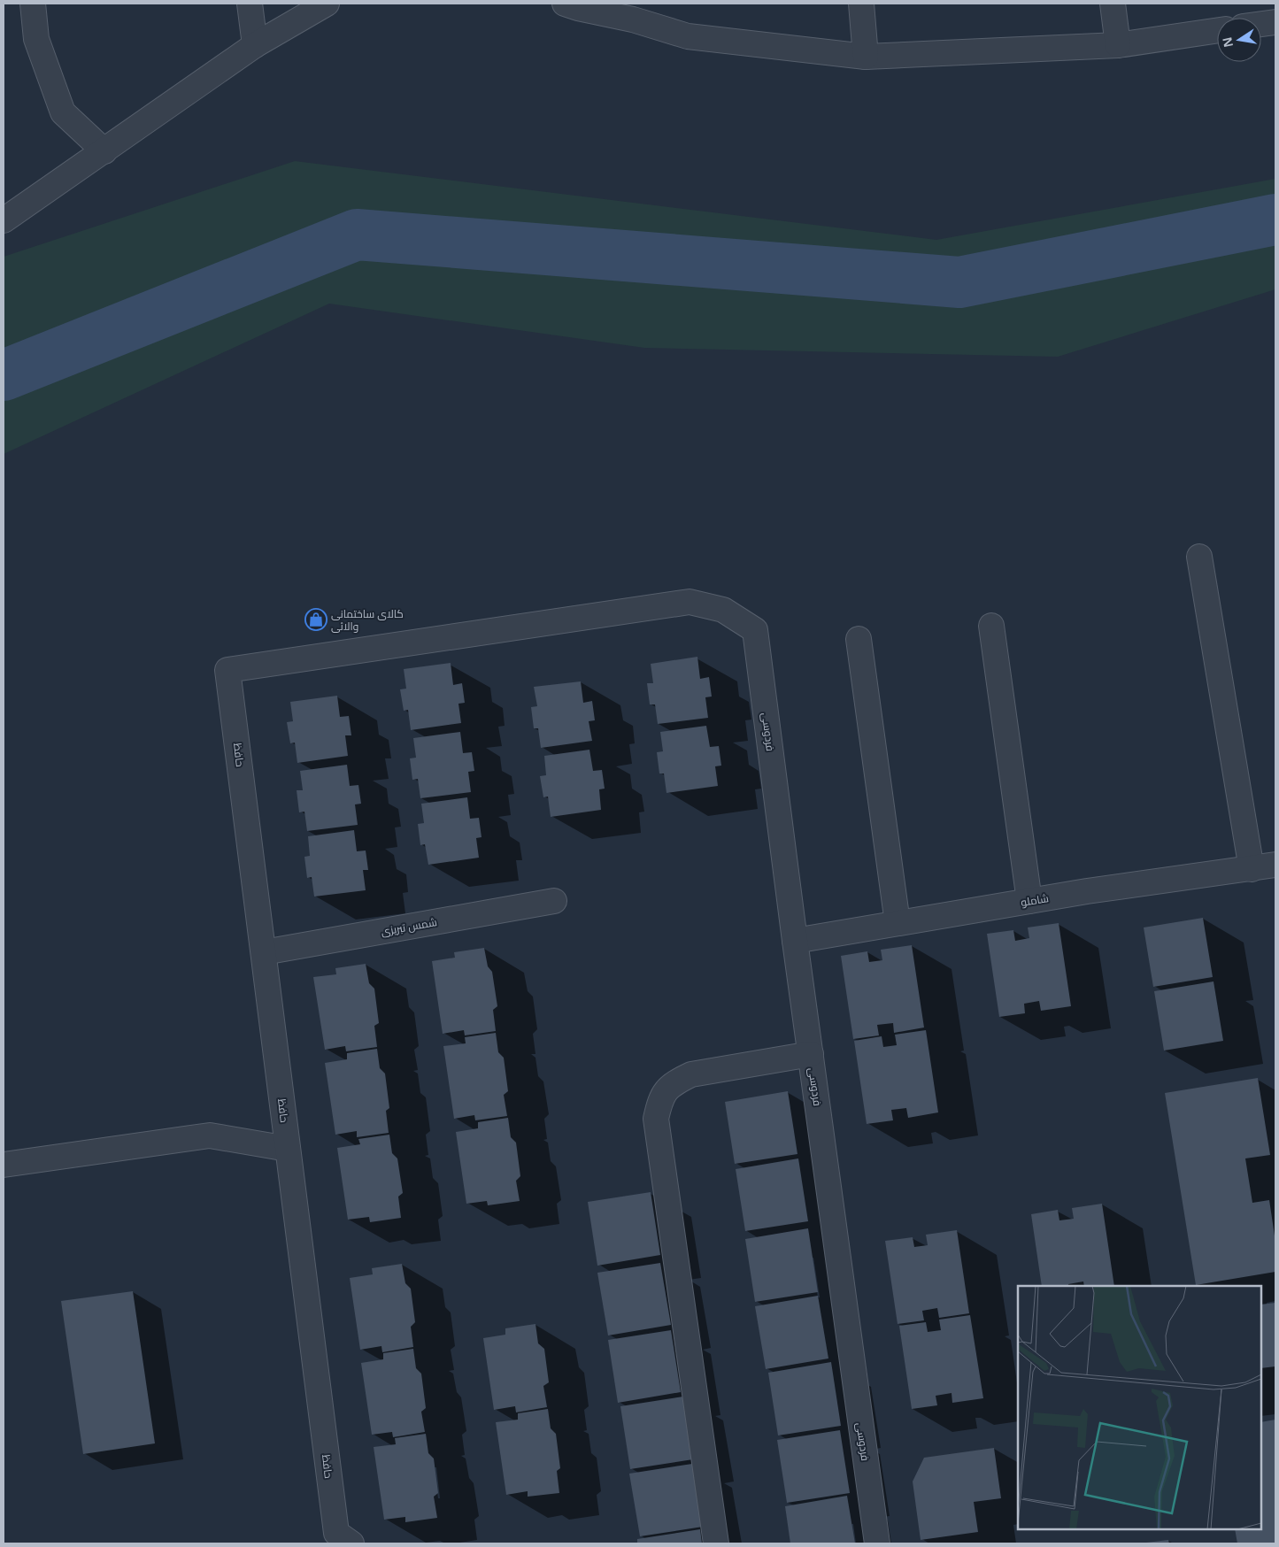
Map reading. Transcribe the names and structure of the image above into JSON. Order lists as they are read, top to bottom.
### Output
{
  "streets": {
    "street": [
      "فردوسی",
      "حافظ",
      "شاملو",
      "شمس تبریزی"
    ]
  },
  "crossings": [
    ["فردوسی", "حافظ"],
    ["فردوسی", "شاملو"],
    ["حافظ", "شمس تبریزی"]
  ],
  "places": {
    "shop": ["کالای ساختمانی والائی"]
  },
  "north": "left"
}
